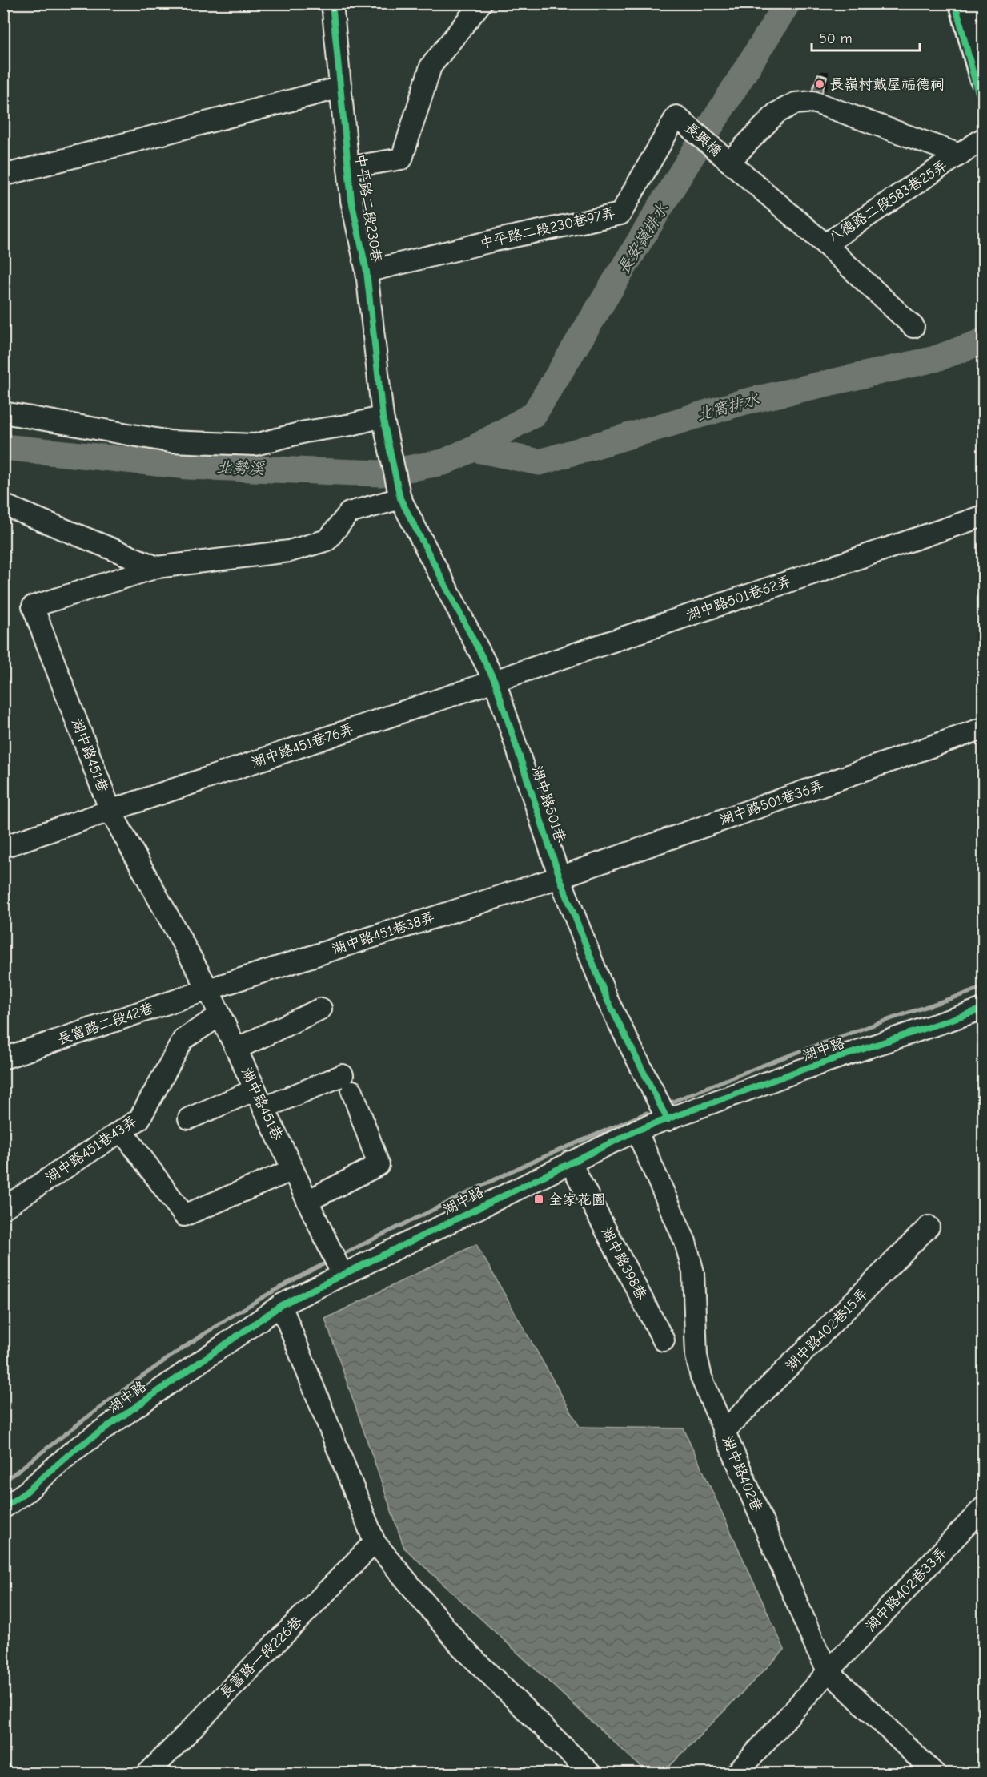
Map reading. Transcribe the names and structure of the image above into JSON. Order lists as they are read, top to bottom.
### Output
{
  "streets": {
    "street": [
      "長興橋",
      "八德路二段583巷25弄",
      "中平路二段230巷",
      "中平路二段230巷97弄",
      "湖中路501巷62弄",
      "湖中路451巷76弄",
      "湖中路451巷",
      "湖中路501巷36弄",
      "湖中路501巷",
      "湖中路451巷38弄",
      "長富路二段42巷",
      "湖中路",
      "湖中路451巷43弄",
      "湖中路398巷",
      "湖中路402巷15弄",
      "湖中路402巷",
      "湖中路402巷33弄",
      "長富路一段226巷"
    ]
  },
  "crossings": [
    ["長興橋", "八德路二段583巷25弄"],
    ["長興橋", "中平路二段230巷97弄"],
    ["中平路二段230巷", "中平路二段230巷97弄"],
    ["中平路二段230巷", "湖中路451巷"],
    ["中平路二段230巷", "湖中路501巷"],
    ["湖中路501巷62弄", "湖中路451巷76弄"],
    ["湖中路501巷62弄", "湖中路501巷"],
    ["湖中路451巷76弄", "湖中路451巷"],
    ["湖中路451巷76弄", "湖中路501巷"],
    ["湖中路451巷", "湖中路501巷"],
    ["湖中路451巷", "湖中路451巷38弄"],
    ["湖中路451巷", "長富路二段42巷"],
    ["湖中路451巷", "湖中路"],
    ["湖中路451巷", "湖中路451巷43弄"],
    ["湖中路501巷36弄", "湖中路501巷"],
    ["湖中路501巷36弄", "湖中路451巷38弄"],
    ["湖中路501巷", "湖中路451巷38弄"],
    ["湖中路501巷", "湖中路"],
    ["湖中路451巷38弄", "長富路二段42巷"],
    ["湖中路", "湖中路398巷"],
    ["湖中路", "湖中路402巷"],
    ["湖中路402巷15弄", "湖中路402巷"],
    ["湖中路402巷", "湖中路402巷33弄"]
  ],
  "water": ["長安嶺排水", "北窩排水", "北勢溪"],
  "places": {
    "other": ["長嶺村戴屋福德祠"],
    "transit": ["全家花園"]
  },
  "scale_bar": "50 m"
}
